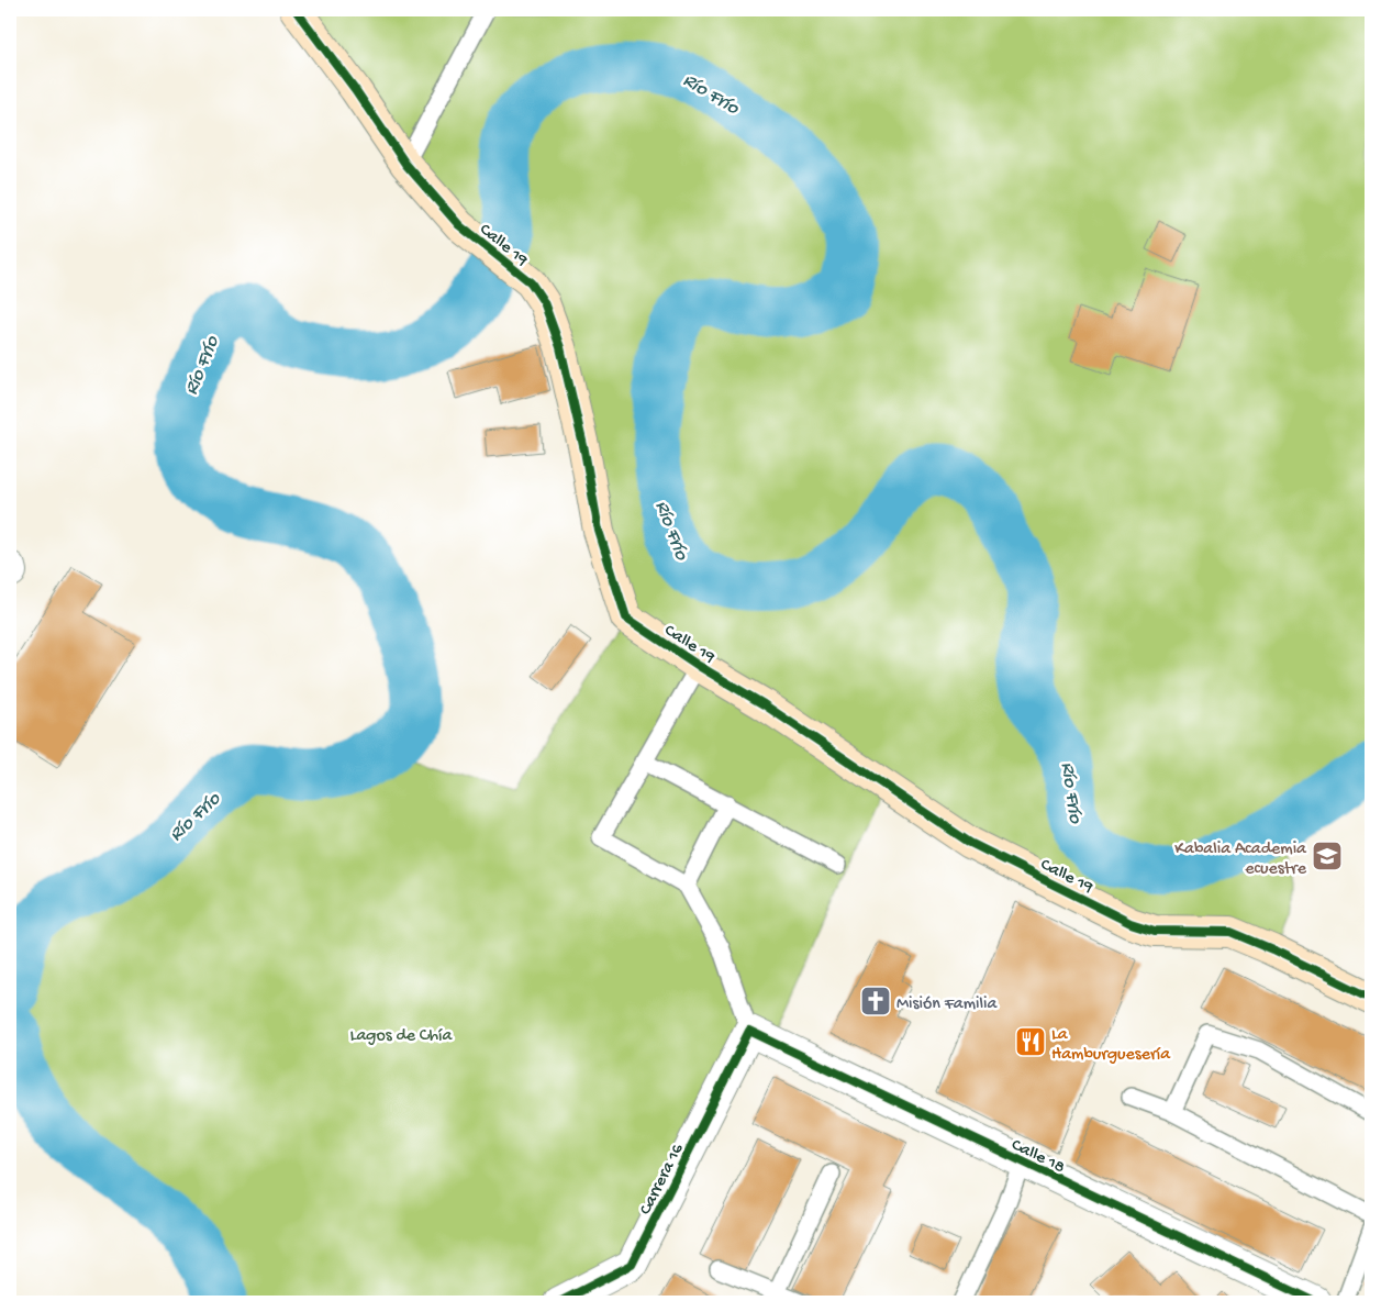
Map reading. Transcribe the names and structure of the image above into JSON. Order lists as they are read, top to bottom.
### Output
{
  "streets": {
    "street": ["Calle 19", "Calle 18", "Carrera 16"]
  },
  "crossings": [
    ["Calle 18", "Carrera 16"]
  ],
  "water": ["Río Frío"],
  "parks": ["Lagos de Chía"],
  "places": {
    "school or university": ["Kabalia Academia ecuestre"],
    "church": ["Misión Familia"],
    "restaurant": ["La Hamburguesería"]
  }
}
